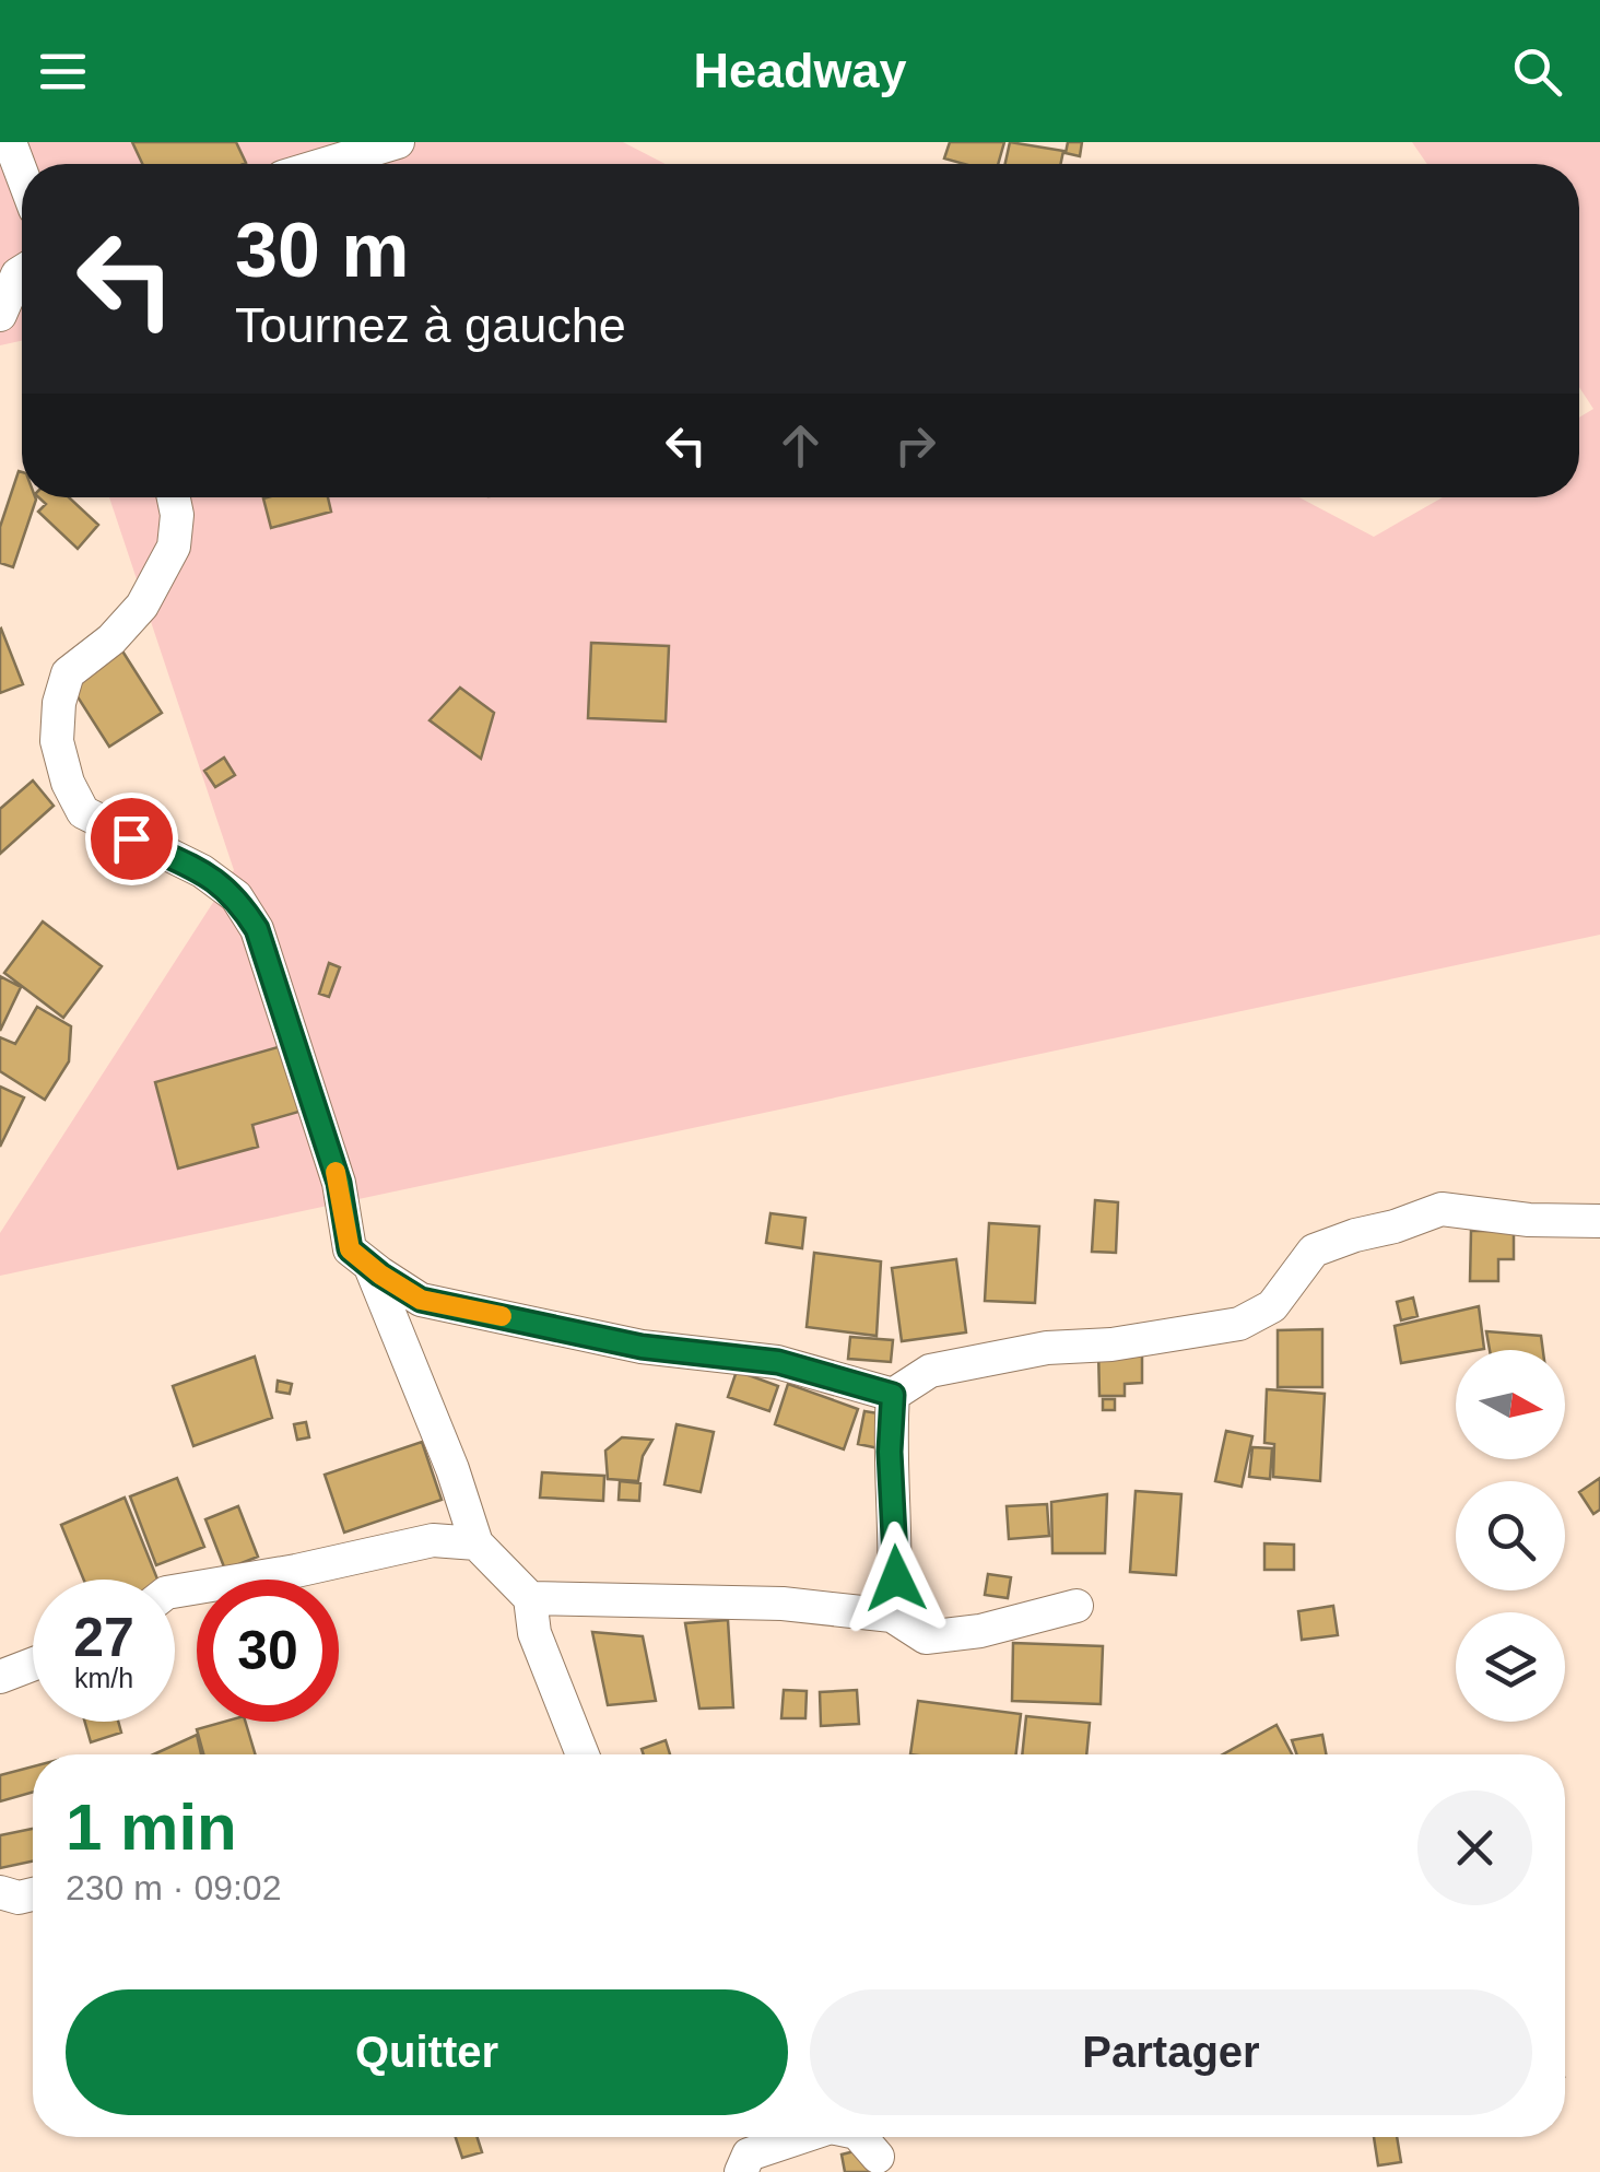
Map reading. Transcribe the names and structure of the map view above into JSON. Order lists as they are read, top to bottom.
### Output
{
  "north": "right",
  "page": {
    "header": "Headway",
    "turn": ["30 m", "Tournez à gauche"],
    "speed": "27 km/h",
    "limit": "30",
    "heading": ["1 min", "230 m · 09:02"],
    "buttons": ["Quitter", "Partager"]
  }
}
